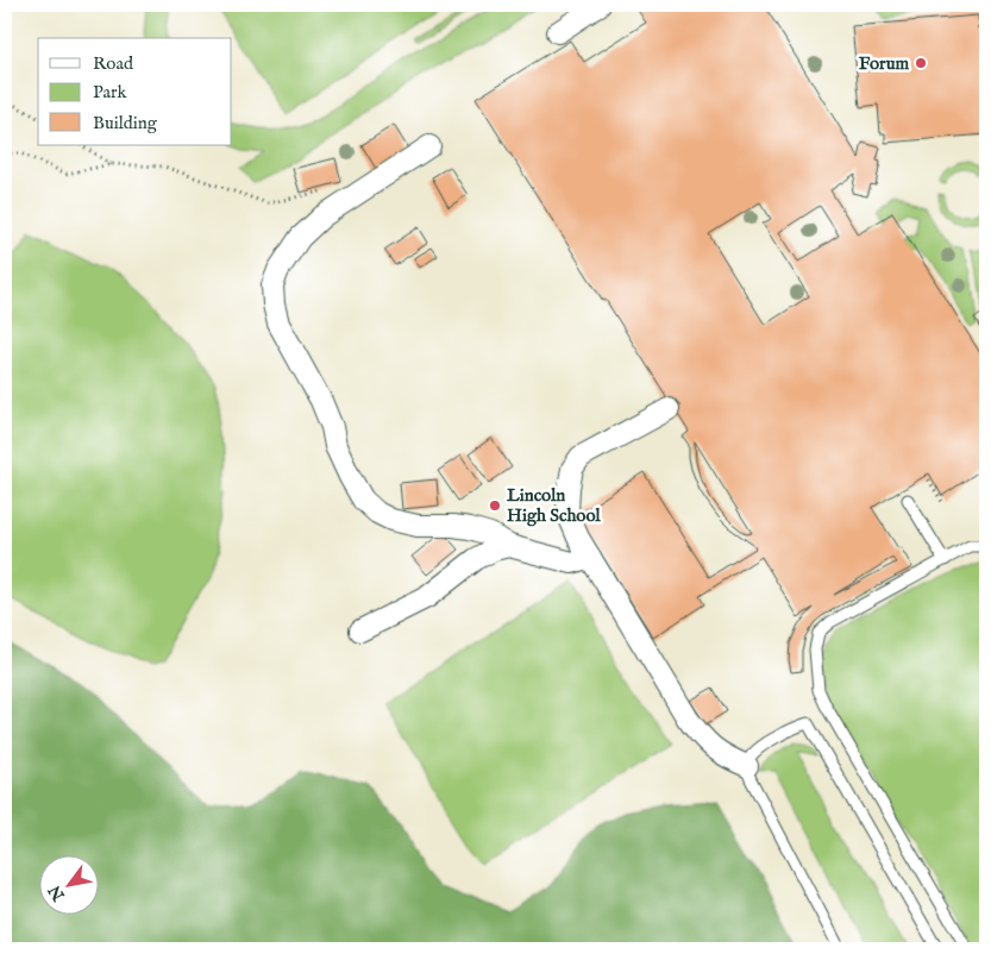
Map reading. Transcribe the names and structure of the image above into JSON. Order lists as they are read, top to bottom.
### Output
{
  "places": ["Forum", "Lincoln High School"],
  "legend": ["Road", "Park", "Building"],
  "north": "bottom left"
}
